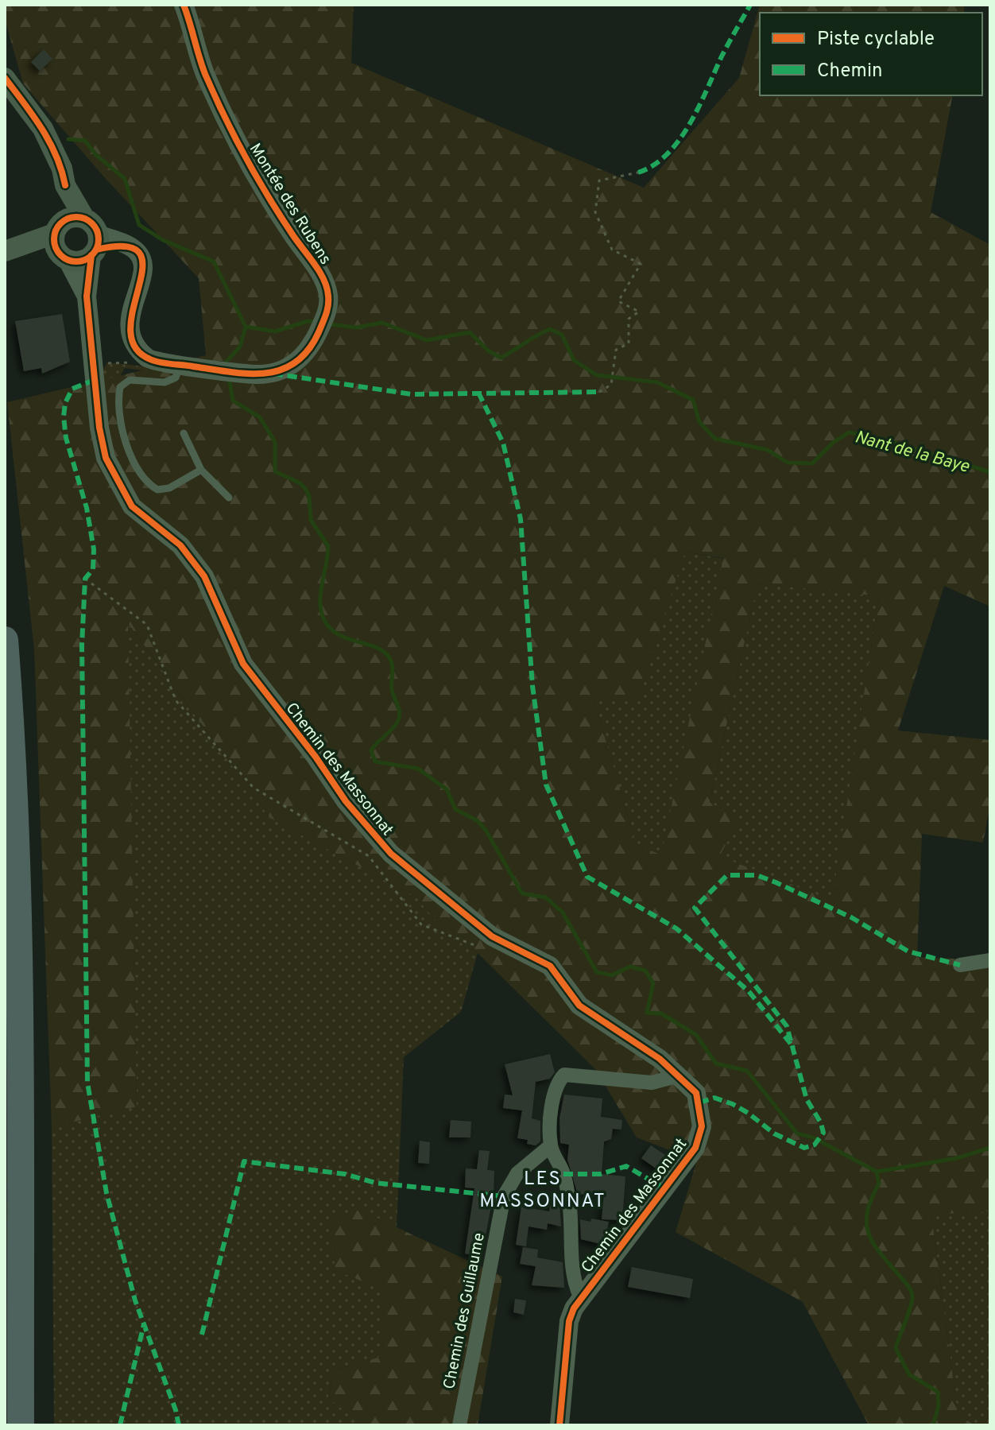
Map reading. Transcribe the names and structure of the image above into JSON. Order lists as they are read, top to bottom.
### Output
{
  "streets": {
    "street": ["Montée des Rubens", "Chemin des Massonnat", "Chemin des Guillaume"]
  },
  "districts": ["LES MASSONNAT"],
  "water": ["Nant de la Baye"],
  "legend": ["Piste cyclable", "Chemin"]
}
